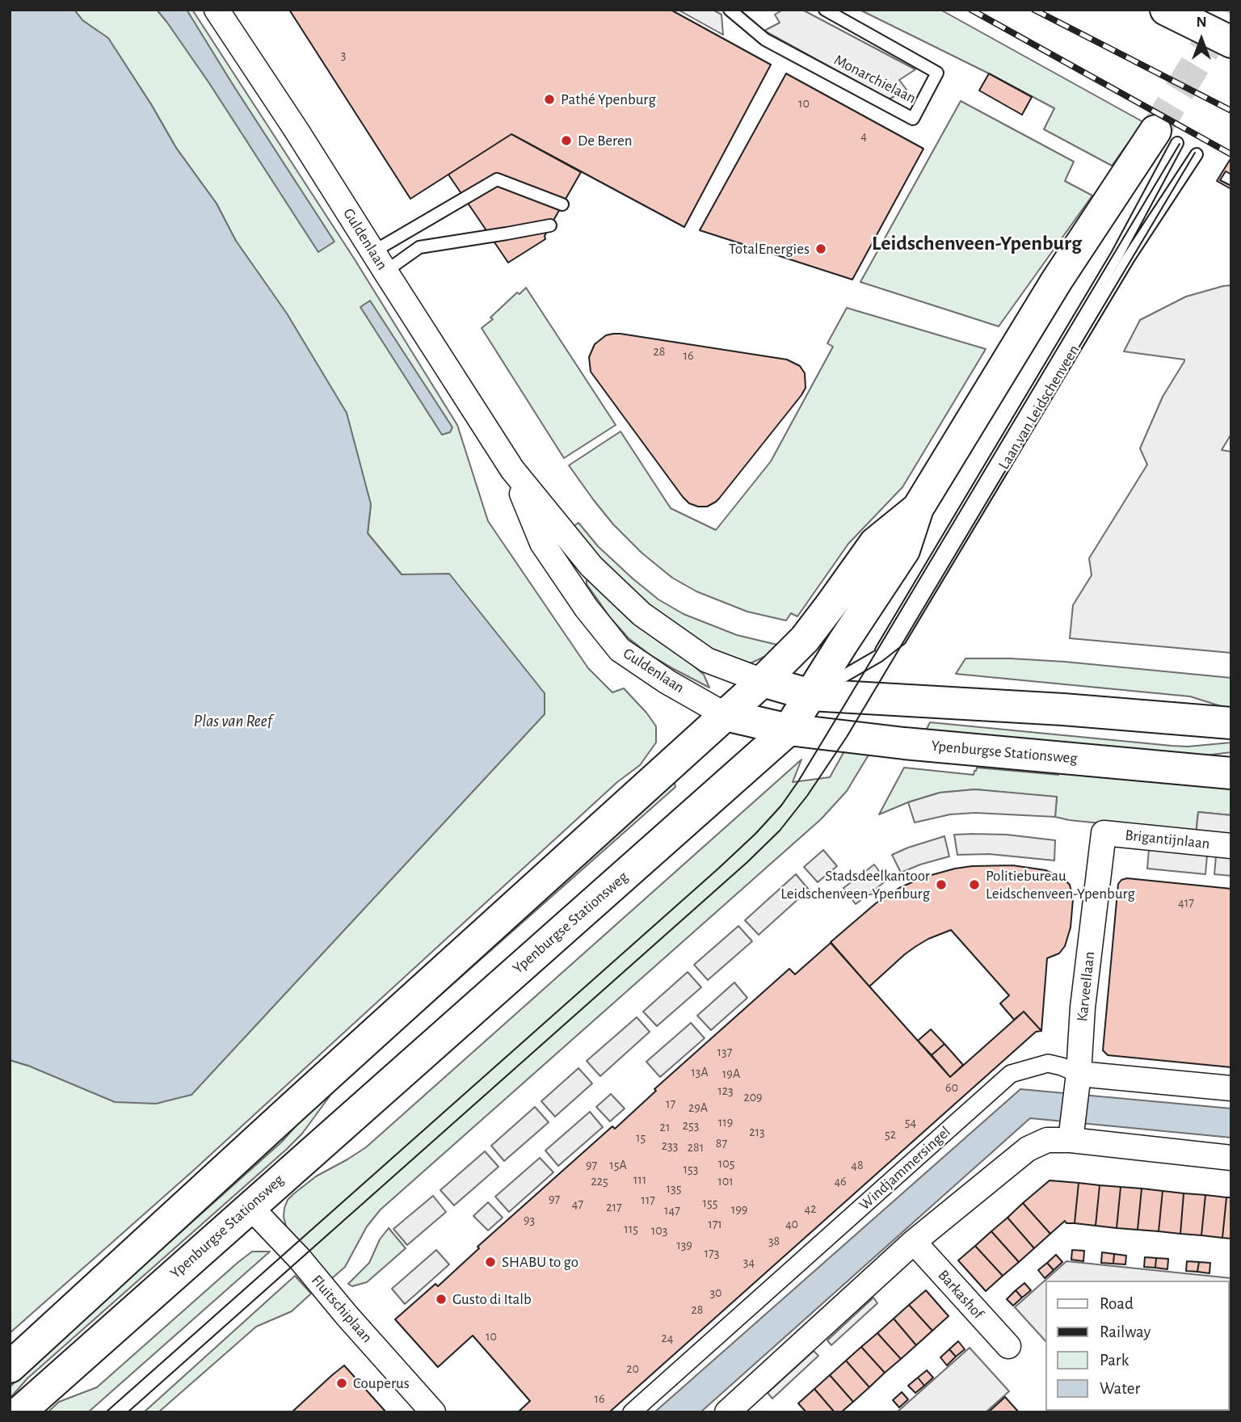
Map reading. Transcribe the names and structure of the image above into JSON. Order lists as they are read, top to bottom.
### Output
{
  "streets": {
    "main road": ["Guldenlaan", "Laan van Leidschenveen", "Ypenburgse Stationsweg"],
    "street": [
      "Brigantijnlaan",
      "Karveellaan",
      "Windjammersingel",
      "Barkashof",
      "Fluitschiplaan"
    ],
    "lane": ["Monarchielaan"]
  },
  "crossings": [
    ["Guldenlaan", "Laan van Leidschenveen"],
    ["Guldenlaan", "Ypenburgse Stationsweg"],
    ["Laan van Leidschenveen", "Ypenburgse Stationsweg"],
    ["Ypenburgse Stationsweg", "Fluitschiplaan"],
    ["Brigantijnlaan", "Karveellaan"],
    ["Karveellaan", "Windjammersingel"]
  ],
  "districts": ["Leidschenveen-Ypenburg"],
  "water": ["Plas van Reef"],
  "places": [
    "Pathé Ypenburg",
    "De Beren",
    "TotalEnergies",
    "Stadsdeelkantoor Leidschenveen-Ypenburg",
    "Politiebureau Leidschenveen-Ypenburg",
    "SHABU to go",
    "Gusto di Italb",
    "Couperus"
  ],
  "house_numbers": [
    "3",
    "10",
    "4",
    "28",
    "16",
    "417",
    "137",
    "13A",
    "19A",
    "60",
    "123",
    "209",
    "17",
    "29A",
    "119",
    "54",
    "253",
    "21",
    "213",
    "52",
    "15",
    "87",
    "233",
    "281",
    "105",
    "97",
    "15A",
    "48",
    "153",
    "111",
    "225",
    "101",
    "46",
    "135",
    "97",
    "117",
    "155",
    "47",
    "217",
    "42",
    "199",
    "147",
    "93",
    "171",
    "40",
    "115",
    "103",
    "38",
    "139",
    "173",
    "34",
    "30",
    "28",
    "10",
    "24",
    "20",
    "16"
  ],
  "legend": [
    "Road",
    "Railway",
    "Park",
    "Water"
  ],
  "north": "top"
}
